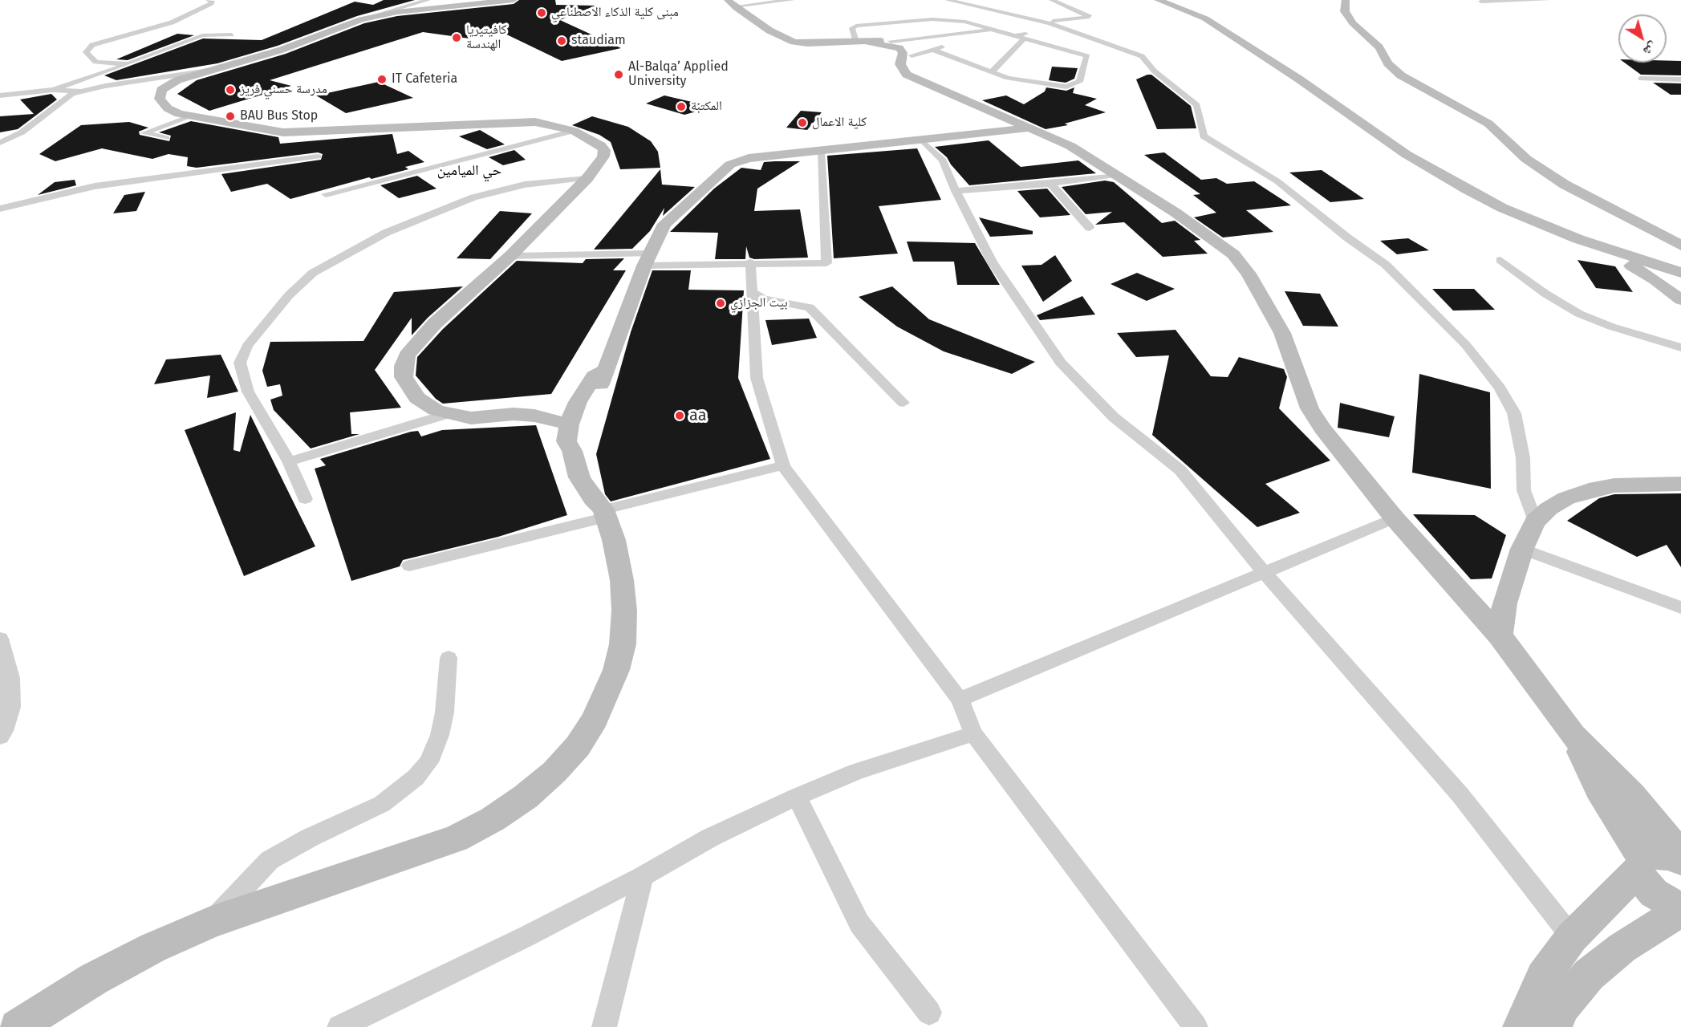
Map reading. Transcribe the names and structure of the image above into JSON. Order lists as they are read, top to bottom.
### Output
{
  "districts": ["حي الميامين"],
  "places": [
    "مبنى كلية الذكاء الاصطناعي",
    "كافيتيريا الهندسة",
    "staudiam",
    "Al-Balqaʼ Applied University",
    "IT Cafeteria",
    "مدرسة حسني فريز",
    "المكتبة",
    "BAU Bus Stop",
    "كلية الاعمال",
    "بيت الجزازي",
    "aa"
  ],
  "north": "bottom right"
}
